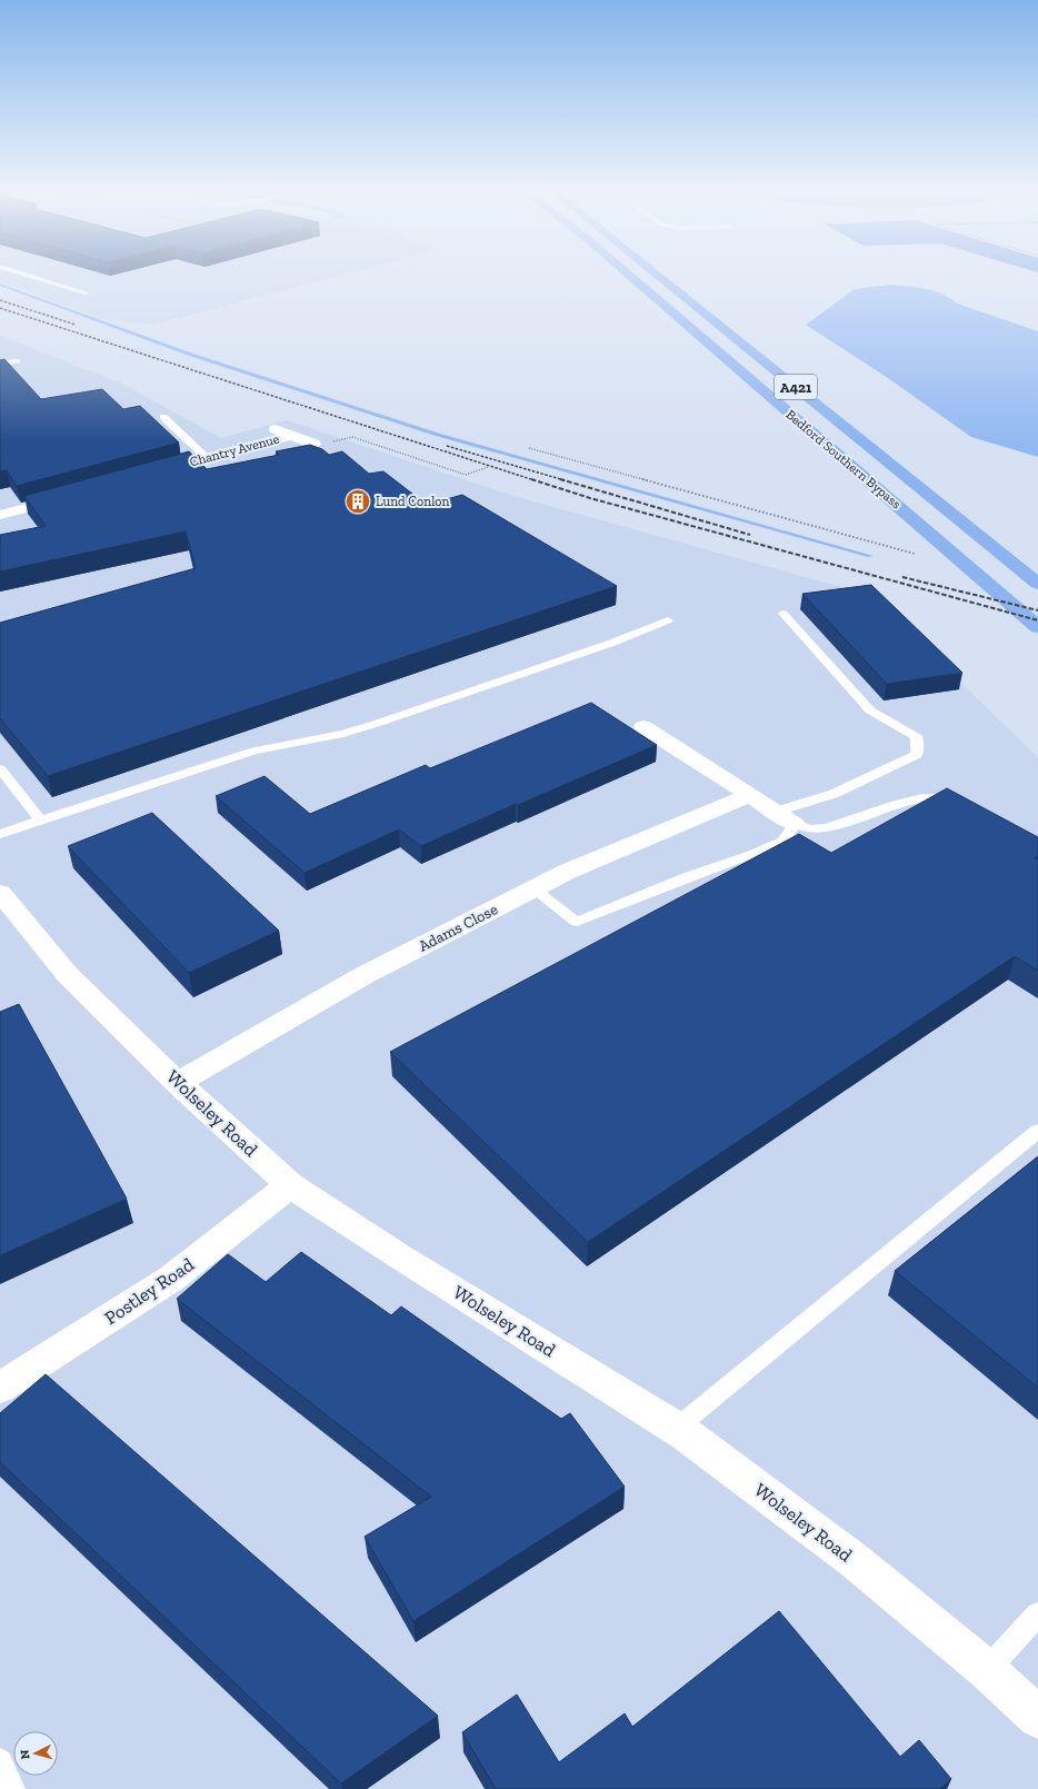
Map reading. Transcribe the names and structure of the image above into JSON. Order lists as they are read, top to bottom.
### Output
{
  "streets": {
    "highway": ["A421", "Bedford Southern Bypass"],
    "street": [
      "Chantry Avenue",
      "Adams Close",
      "Wolseley Road",
      "Postley Road"
    ]
  },
  "crossings": [
    ["Adams Close", "Wolseley Road"],
    ["Wolseley Road", "Postley Road"]
  ],
  "places": {
    "building": ["Lund Conlon"]
  },
  "north": "left"
}
